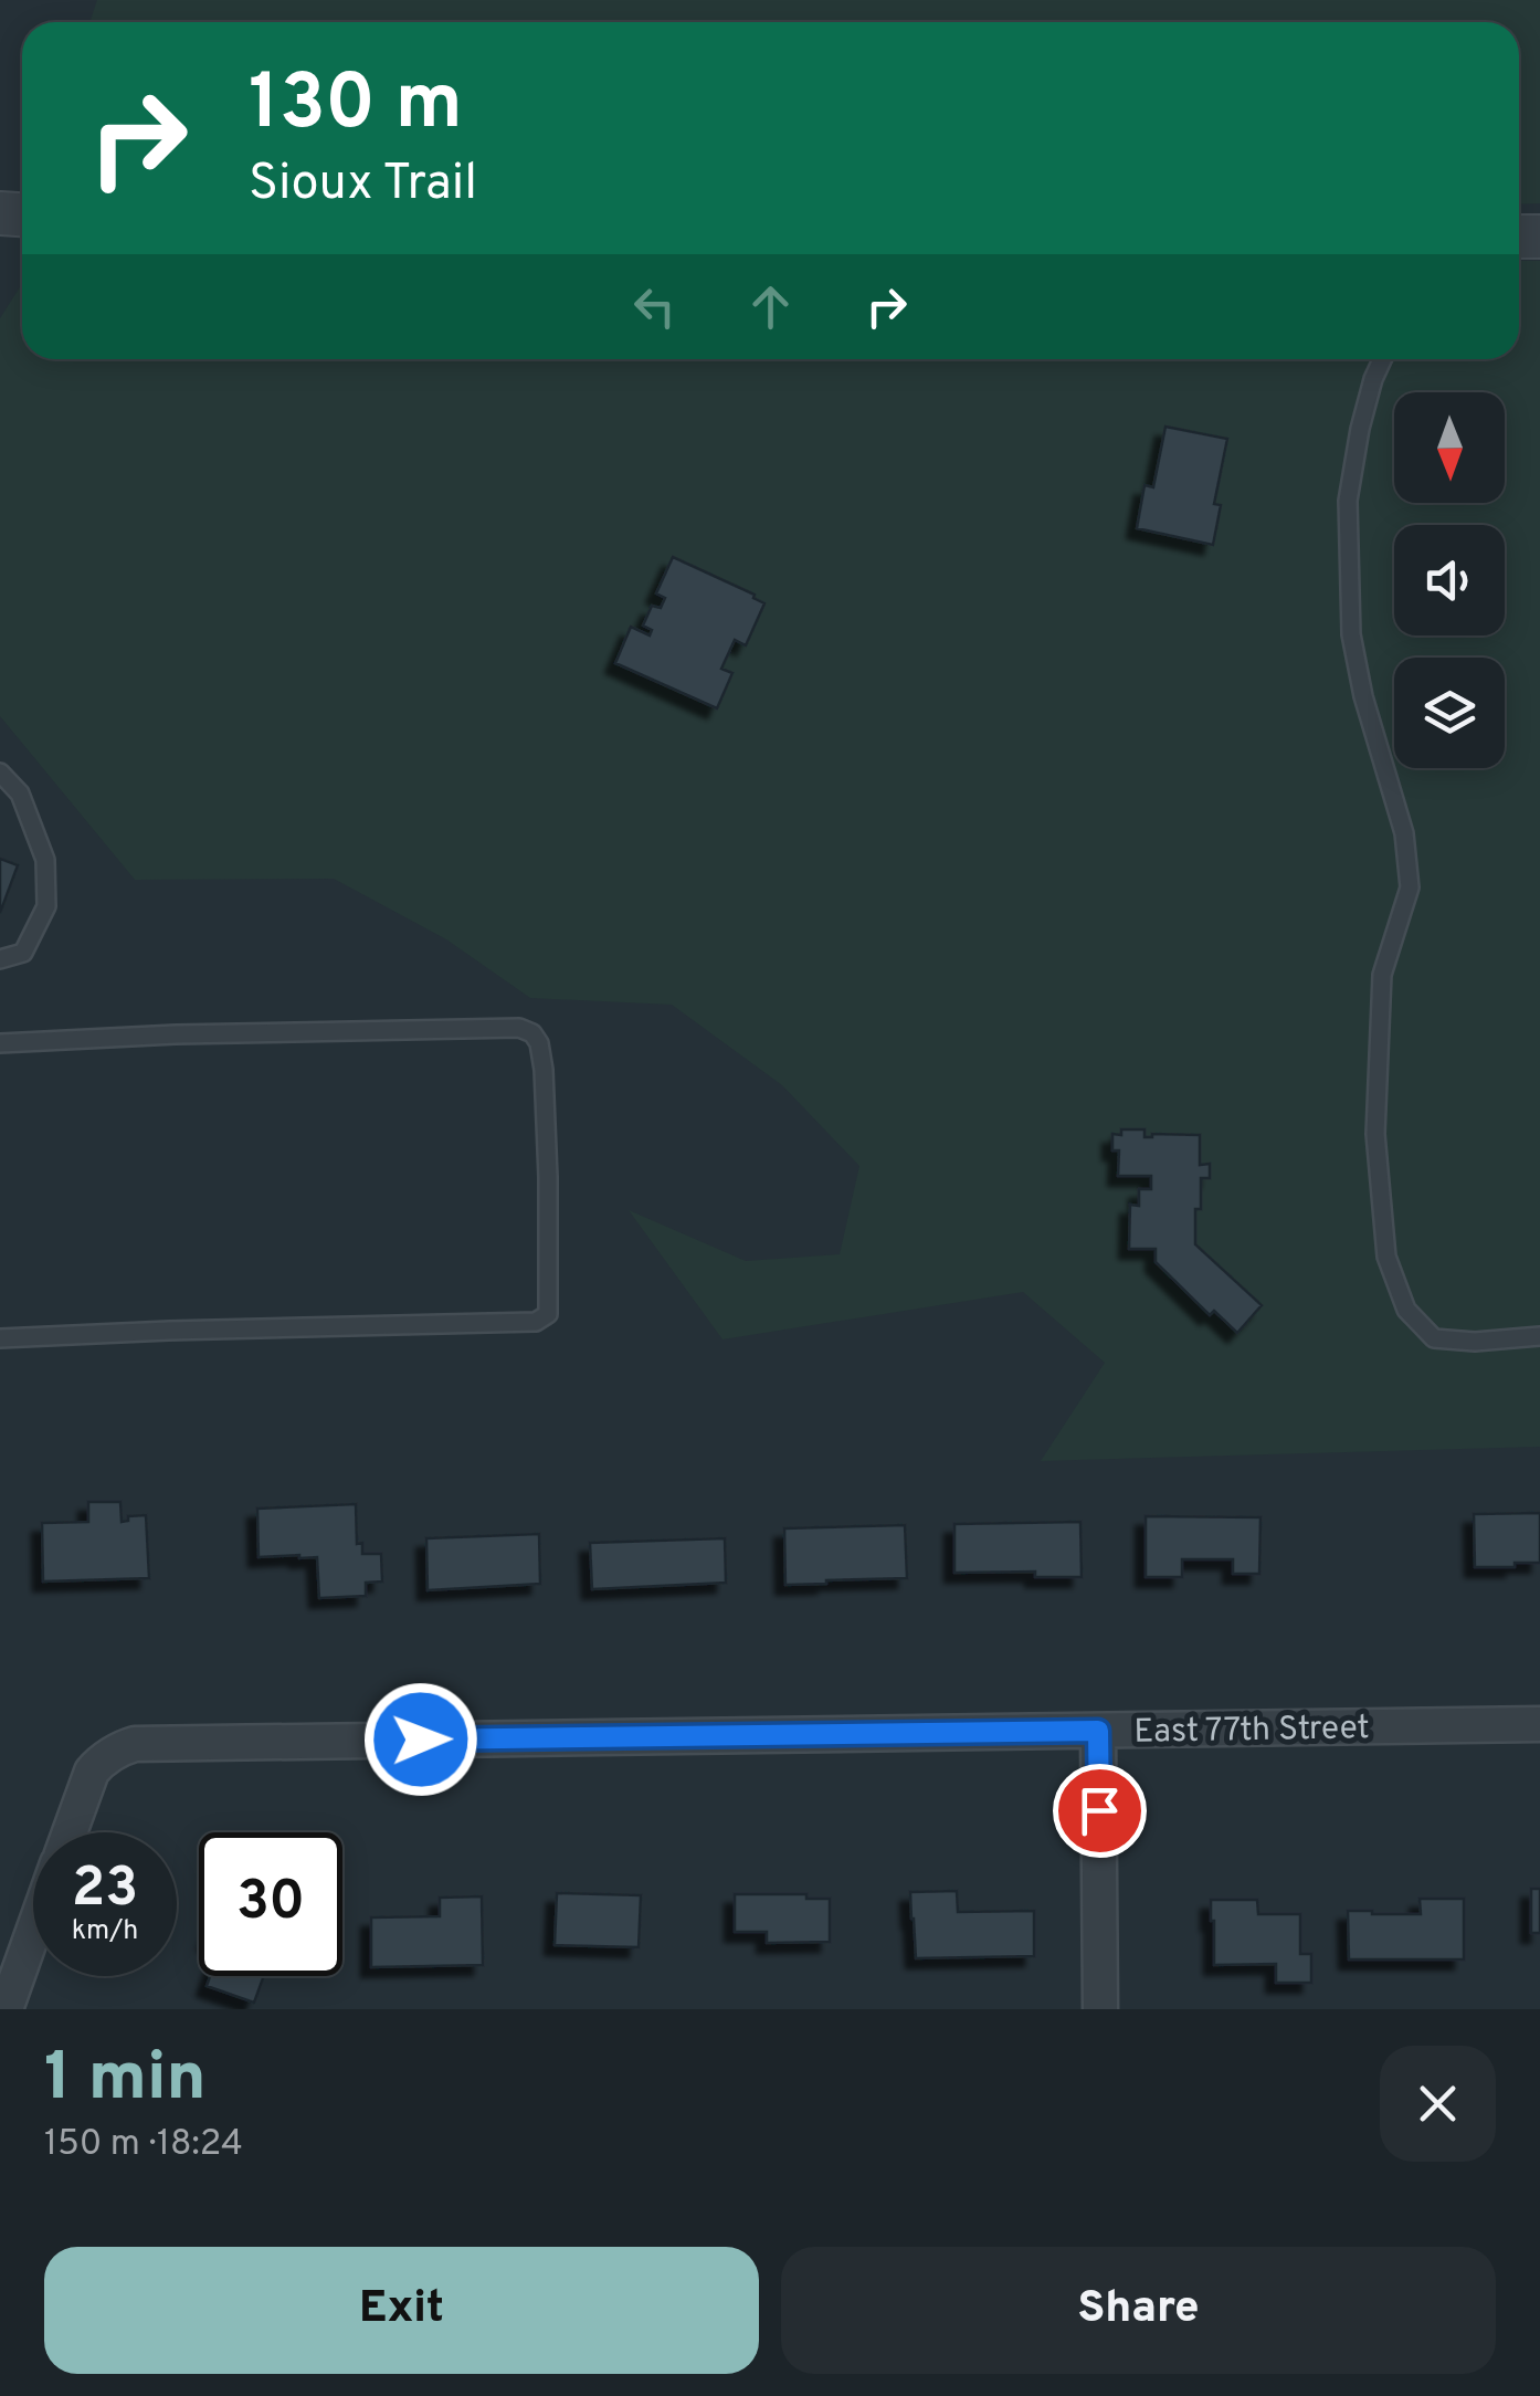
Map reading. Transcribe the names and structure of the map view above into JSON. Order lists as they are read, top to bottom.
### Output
{
  "streets": {
    "street": ["East 77th Street"]
  },
  "north": "bottom",
  "page": {
    "turn": ["130 m", "Sioux Trail"],
    "speed": "23 km/h",
    "limit": "30",
    "heading": ["1 min", "150 m · 18:24"],
    "buttons": ["Exit", "Share"]
  }
}
